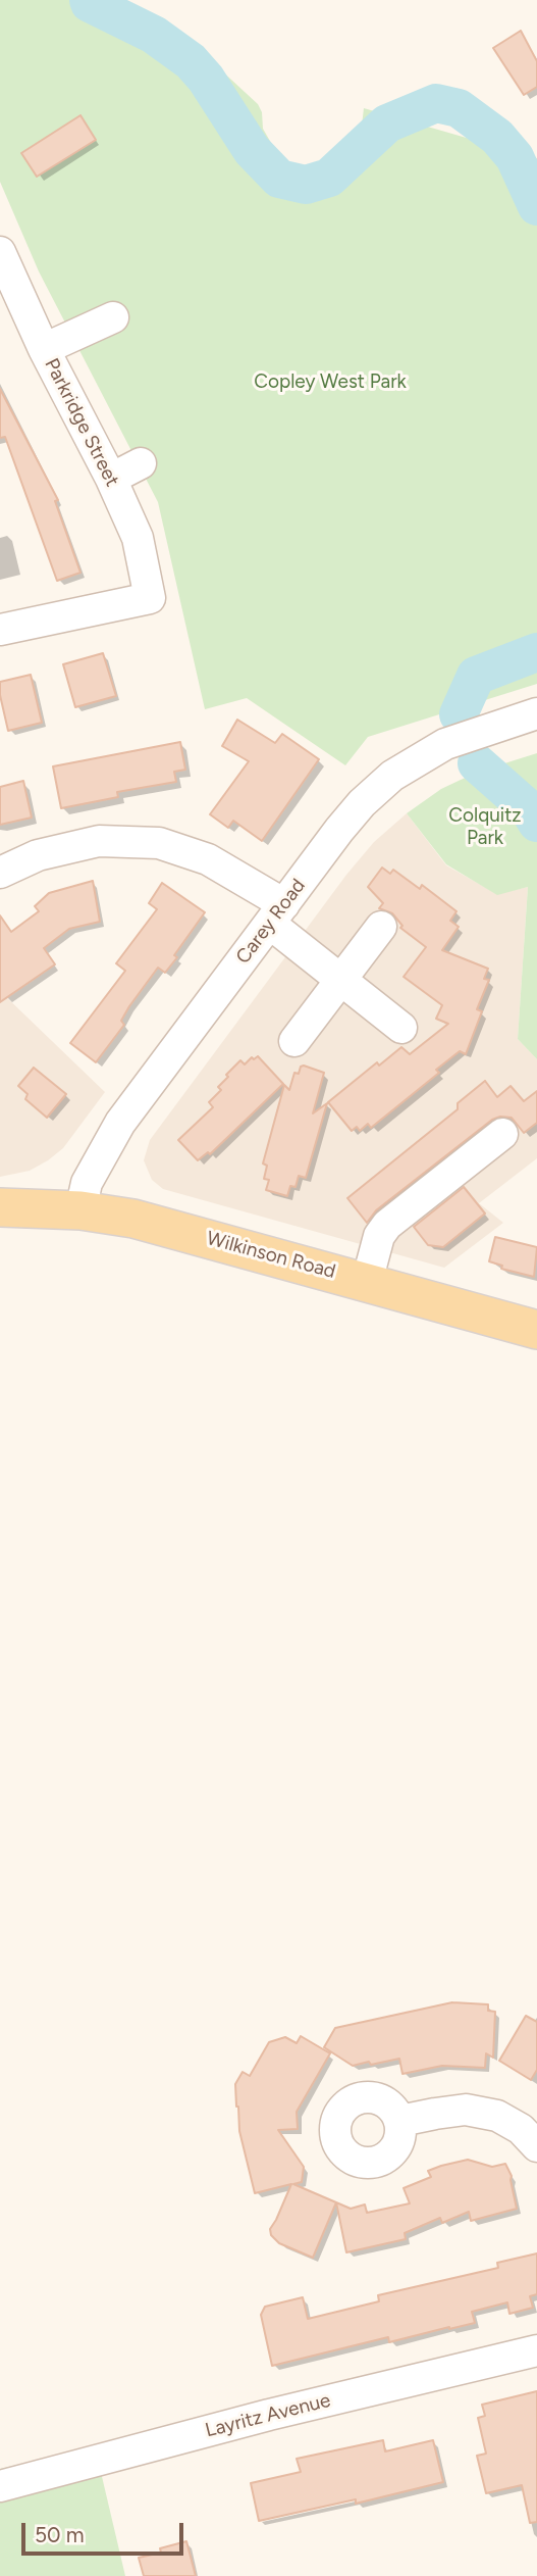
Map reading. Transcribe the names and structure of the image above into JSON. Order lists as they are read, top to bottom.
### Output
{
  "streets": {
    "main road": ["Wilkinson Road"],
    "street": ["Parkridge Street", "Carey Road", "Layritz Avenue"]
  },
  "crossings": [
    ["Carey Road", "Wilkinson Road"]
  ],
  "parks": ["Copley West Park", "Colquitz Park"],
  "scale_bar": "50 m"
}
